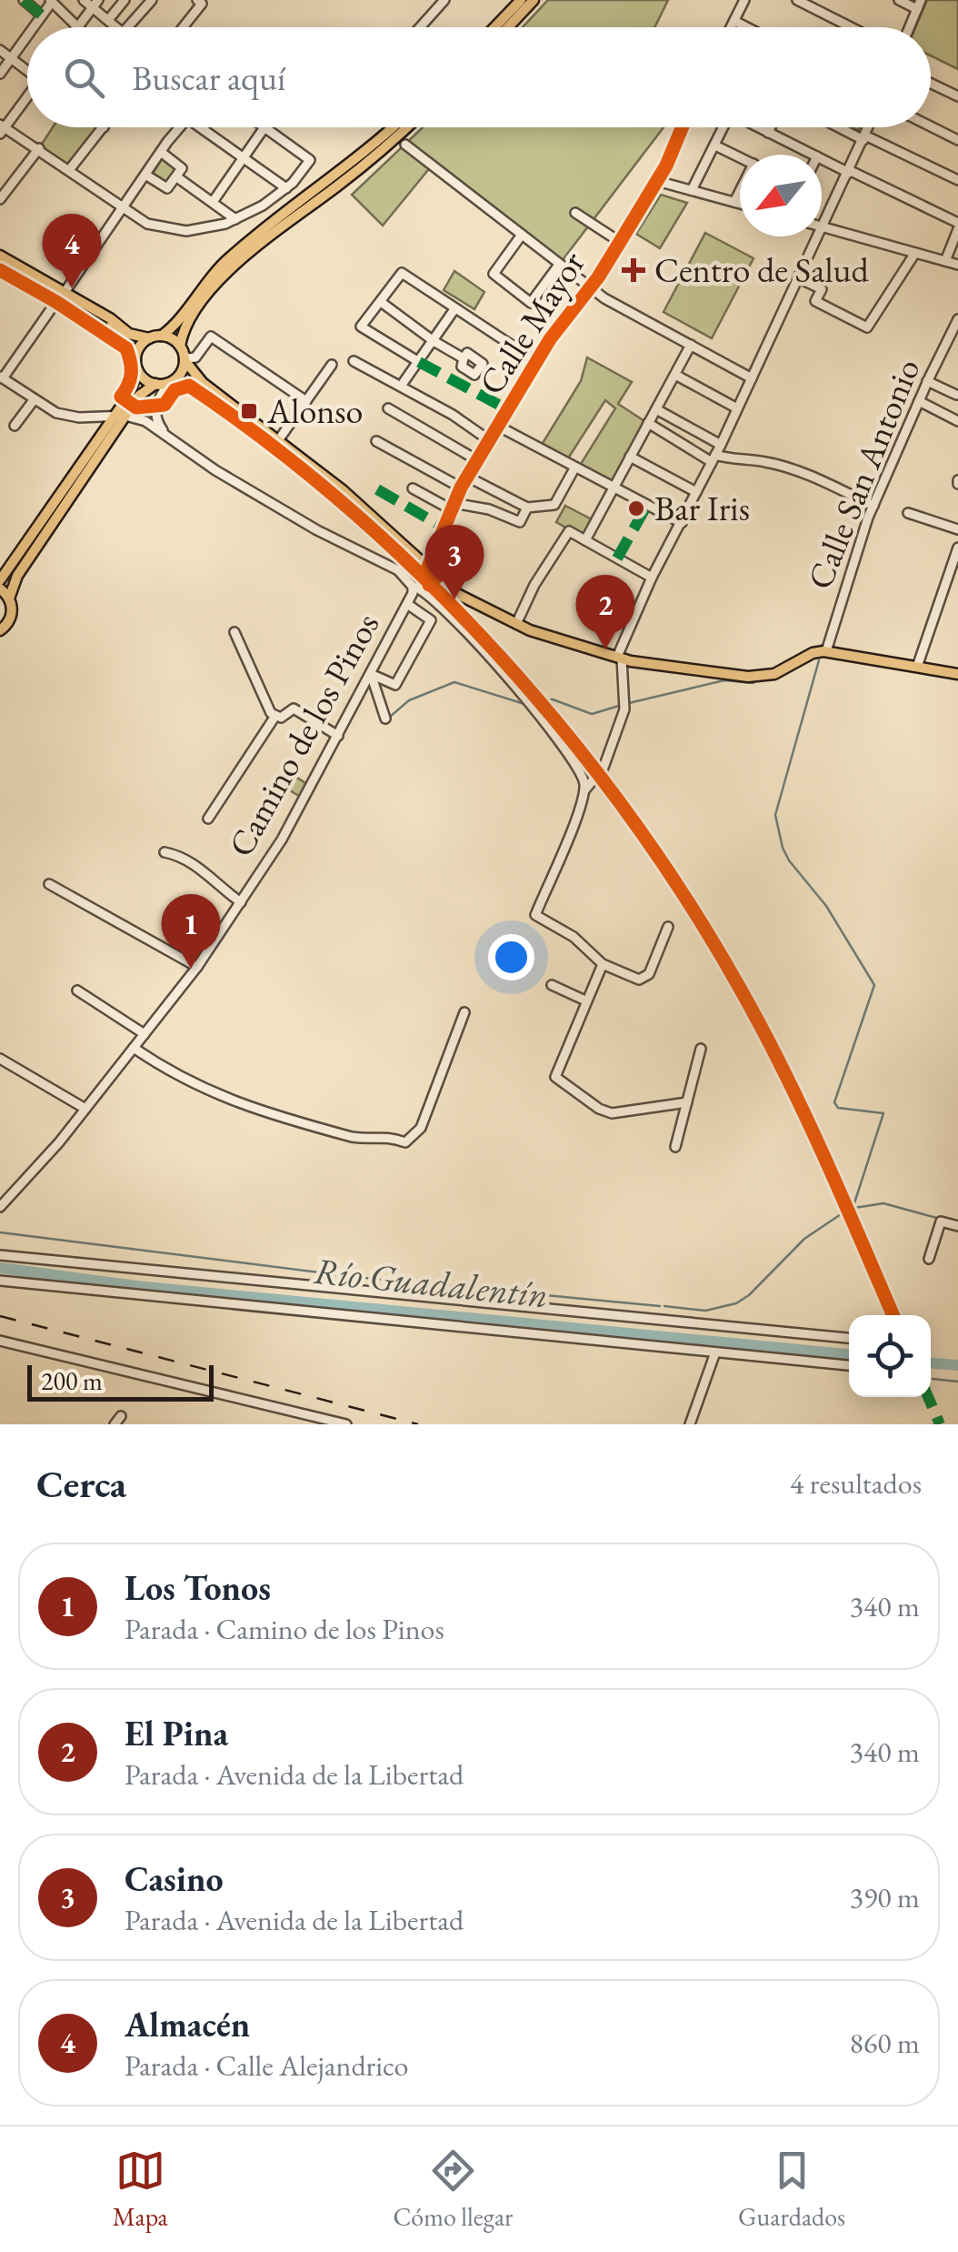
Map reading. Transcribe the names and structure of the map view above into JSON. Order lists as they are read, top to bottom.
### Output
{
  "streets": {
    "street": ["Calle Mayor", "Calle San Antonio", "Camino de los Pinos"]
  },
  "water": ["Río Guadalentín"],
  "places": {
    "health": ["Centro de Salud"],
    "transit": ["Alonso"],
    "other": ["Bar Iris"]
  },
  "scale_bar": "200 m",
  "north": "bottom left",
  "page": {
    "search": "Buscar aquí",
    "pins": [
      "4",
      "3",
      "2",
      "1"
    ],
    "scale": "200 m",
    "heading": ["Cerca", "4 resultados"],
    "list": [
      {
        "mark": "1",
        "name": "Los Tonos",
        "note": "Parada · Camino de los Pinos",
        "value": "340 m"
      },
      {
        "mark": "2",
        "name": "El Pina",
        "note": "Parada · Avenida de la Libertad",
        "value": "340 m"
      },
      {
        "mark": "3",
        "name": "Casino",
        "note": "Parada · Avenida de la Libertad",
        "value": "390 m"
      },
      {
        "mark": "4",
        "name": "Almacén",
        "note": "Parada · Calle Alejandrico",
        "value": "860 m"
      }
    ],
    "nav": ["Mapa", "Cómo llegar", "Guardados"]
  }
}
